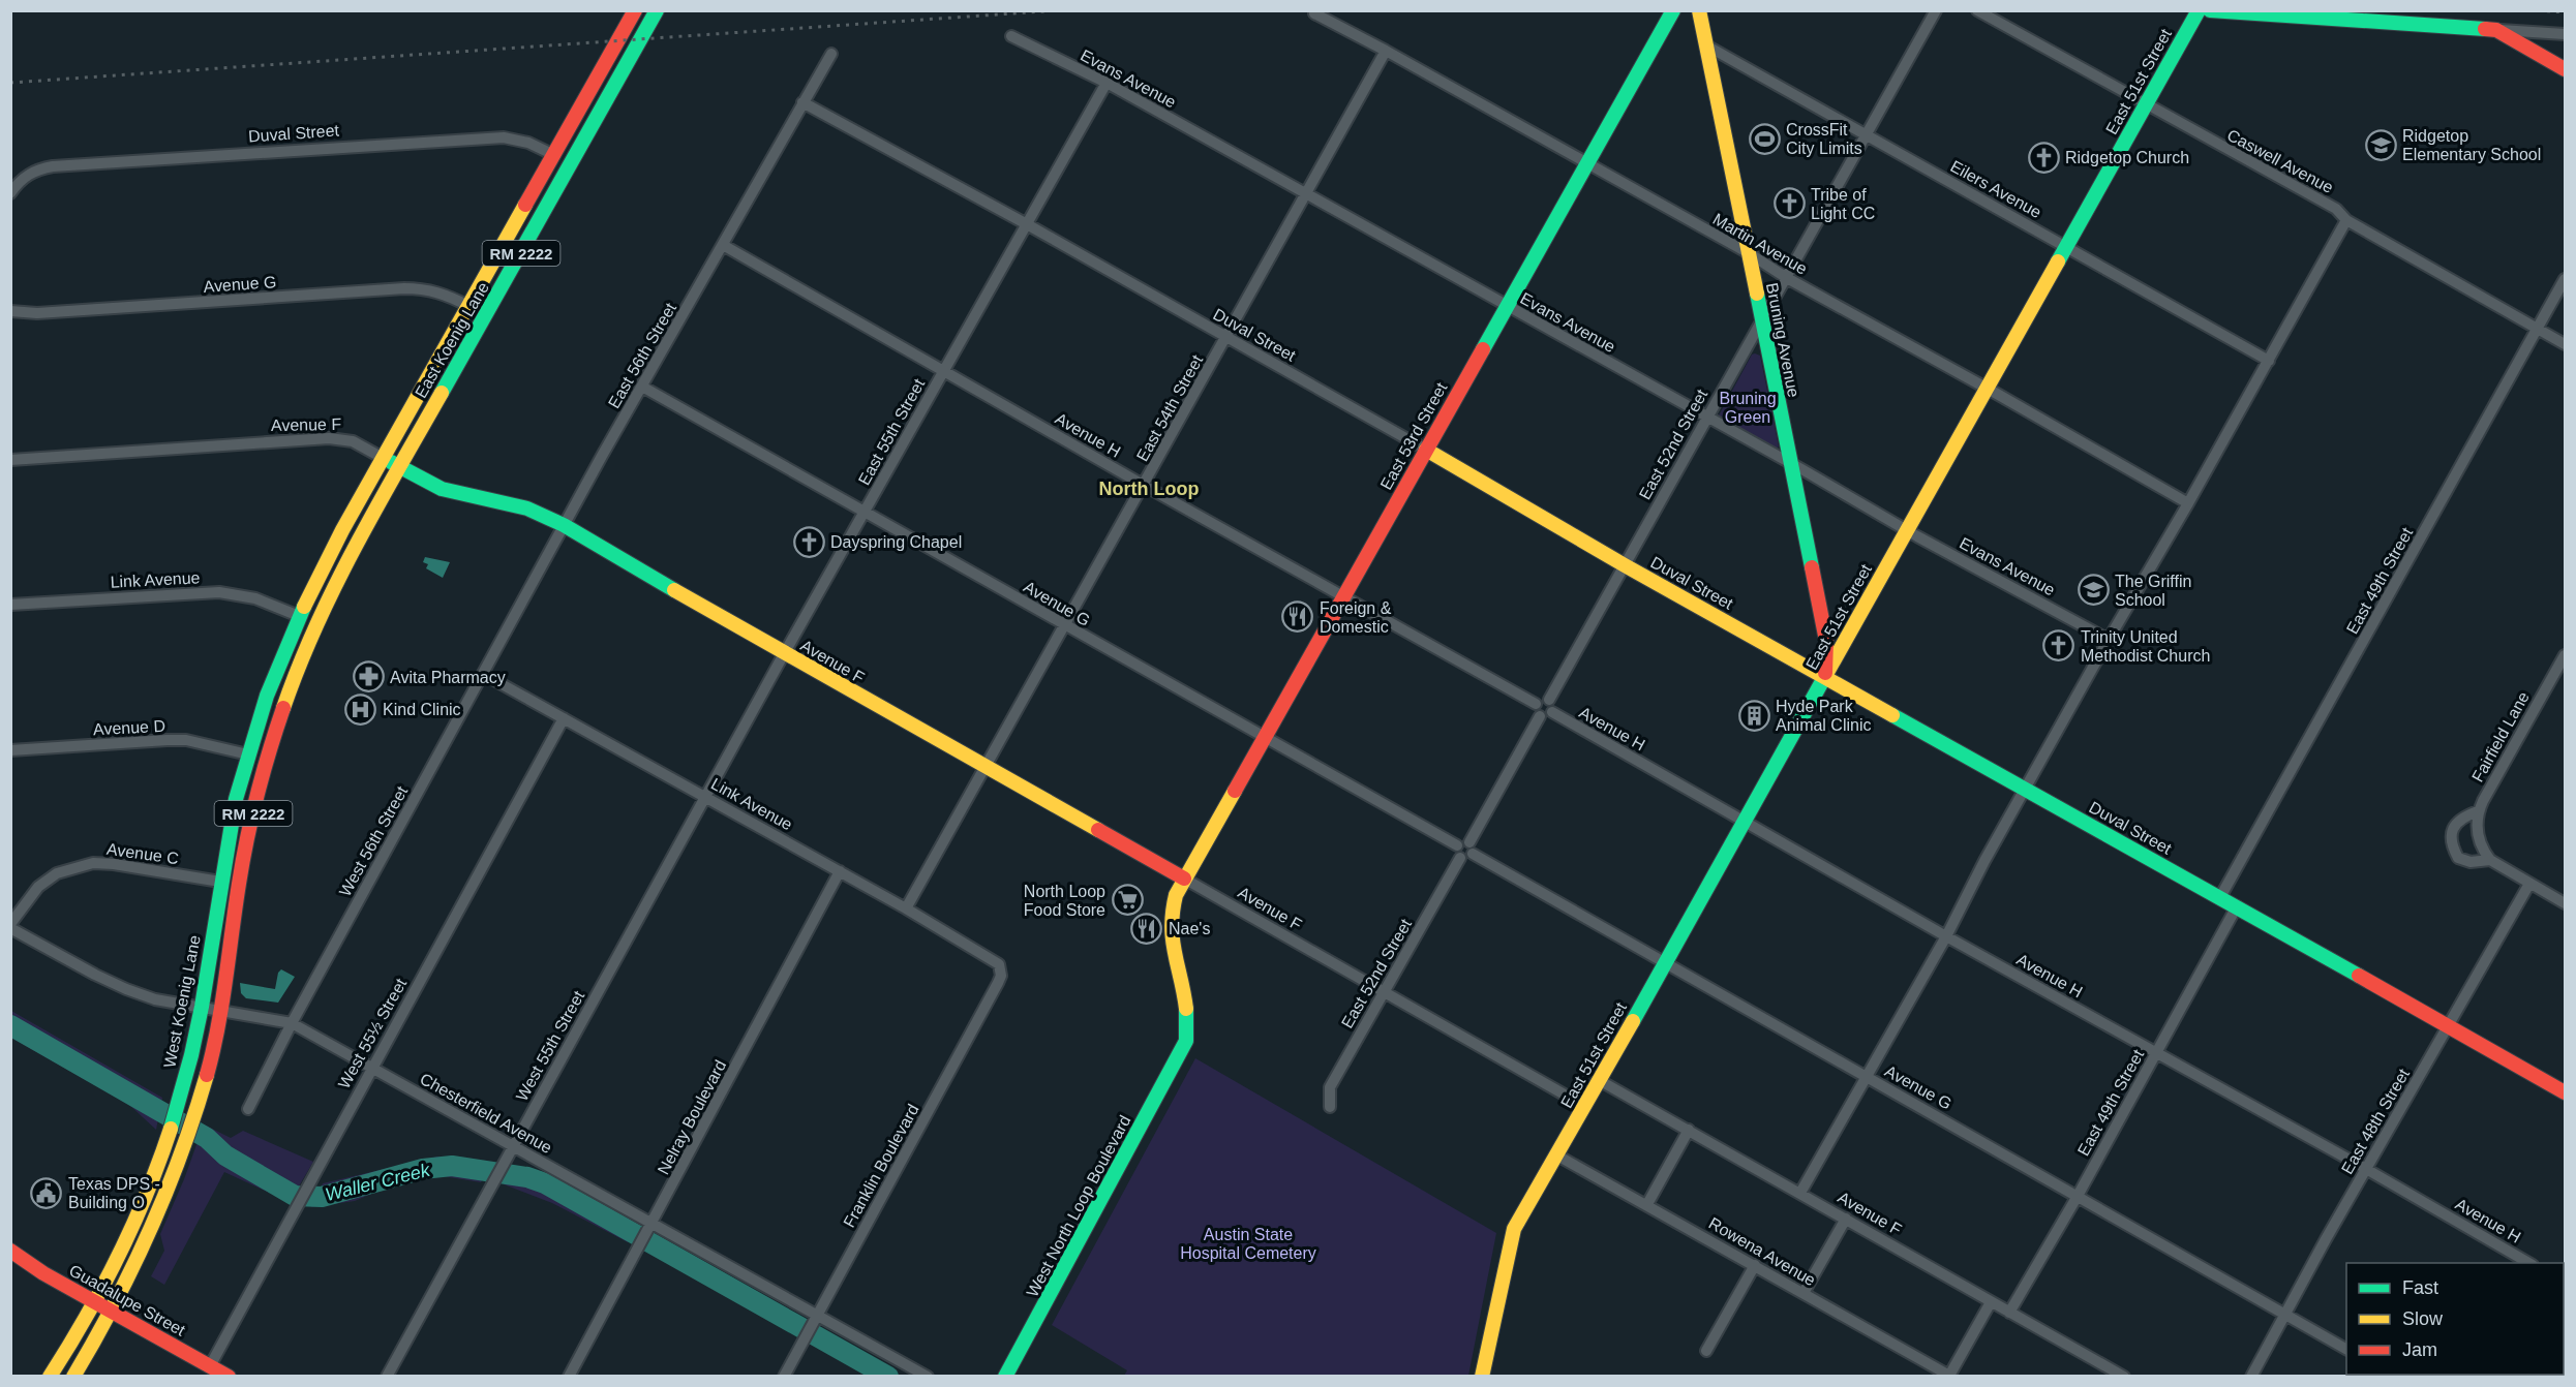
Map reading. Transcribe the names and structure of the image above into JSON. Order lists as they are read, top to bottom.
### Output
{
  "streets": {
    "street": [
      "Evans Avenue",
      "East 51st Street",
      "Duval Street",
      "Caswell Avenue",
      "Eilers Avenue",
      "Martin Avenue",
      "RM 2222",
      "Avenue G",
      "East Koenig Lane",
      "Bruning Avenue",
      "East 56th Street",
      "East 54th Street",
      "Avenue F",
      "East 55th Street",
      "Avenue H",
      "East 53rd Street",
      "East 52nd Street",
      "Link Avenue",
      "East 49th Street",
      "Avenue D",
      "Fairfield Lane",
      "West 56th Street",
      "Avenue C",
      "West Koenig Lane",
      "West 55½ Street",
      "West 55th Street",
      "Chesterfield Avenue",
      "Nelray Boulevard",
      "East 48th Street",
      "Franklin Boulevard",
      "West North Loop Boulevard",
      "Rowena Avenue",
      "Guadalupe Street"
    ]
  },
  "crossings": [
    ["Evans Avenue", "East 51st Street"],
    ["Evans Avenue", "Bruning Avenue"],
    ["Evans Avenue", "East 54th Street"],
    ["Evans Avenue", "East 55th Street"],
    ["Evans Avenue", "East 53rd Street"],
    ["Evans Avenue", "East 52nd Street"],
    ["East 51st Street", "Duval Street"],
    ["East 51st Street", "Caswell Avenue"],
    ["East 51st Street", "Eilers Avenue"],
    ["East 51st Street", "Martin Avenue"],
    ["East 51st Street", "Avenue G"],
    ["East 51st Street", "Bruning Avenue"],
    ["East 51st Street", "Avenue F"],
    ["East 51st Street", "Avenue H"],
    ["East 51st Street", "Rowena Avenue"],
    ["Duval Street", "East Koenig Lane"],
    ["Duval Street", "Bruning Avenue"],
    ["Duval Street", "East 56th Street"],
    ["Duval Street", "East 54th Street"],
    ["Duval Street", "East 55th Street"],
    ["Duval Street", "East 53rd Street"],
    ["Duval Street", "East 52nd Street"],
    ["Duval Street", "East 49th Street"],
    ["Duval Street", "East 48th Street"],
    ["Caswell Avenue", "East 49th Street"],
    ["Eilers Avenue", "Bruning Avenue"],
    ["Eilers Avenue", "East 52nd Street"],
    ["Martin Avenue", "Bruning Avenue"],
    ["Martin Avenue", "East 54th Street"],
    ["Martin Avenue", "East 53rd Street"],
    ["Martin Avenue", "East 52nd Street"],
    ["RM 2222", "East Koenig Lane"],
    ["RM 2222", "Chesterfield Avenue"],
    ["RM 2222", "Guadalupe Street"],
    ["Avenue G", "East Koenig Lane"],
    ["Avenue G", "East 56th Street"],
    ["Avenue G", "East 54th Street"],
    ["Avenue G", "East 55th Street"],
    ["Avenue G", "East 53rd Street"],
    ["Avenue G", "East 52nd Street"],
    ["Avenue G", "East 49th Street"],
    ["Avenue G", "East 48th Street"],
    ["East Koenig Lane", "Avenue F"],
    ["East Koenig Lane", "Link Avenue"],
    ["East Koenig Lane", "West Koenig Lane"],
    ["East Koenig Lane", "Chesterfield Avenue"],
    ["Bruning Avenue", "East 52nd Street"],
    ["East 56th Street", "Avenue F"],
    ["East 56th Street", "Avenue H"],
    ["East 56th Street", "Link Avenue"],
    ["East 56th Street", "West 56th Street"],
    ["East 54th Street", "Avenue F"],
    ["East 54th Street", "Avenue H"],
    ["East 54th Street", "Link Avenue"],
    ["Avenue F", "East 55th Street"],
    ["Avenue F", "East 53rd Street"],
    ["Avenue F", "East 52nd Street"],
    ["Avenue F", "East 49th Street"],
    ["Avenue F", "West North Loop Boulevard"],
    ["East 55th Street", "Avenue H"],
    ["East 55th Street", "Link Avenue"],
    ["East 55th Street", "West 55th Street"],
    ["Avenue H", "East 53rd Street"],
    ["Avenue H", "East 52nd Street"],
    ["Avenue H", "East 49th Street"],
    ["Avenue H", "East 48th Street"],
    ["East 53rd Street", "West North Loop Boulevard"],
    ["Link Avenue", "West 56th Street"],
    ["Link Avenue", "West Koenig Lane"],
    ["Link Avenue", "West 55½ Street"],
    ["Link Avenue", "West 55th Street"],
    ["Link Avenue", "Nelray Boulevard"],
    ["Link Avenue", "Franklin Boulevard"],
    ["Avenue D", "West Koenig Lane"],
    ["West 56th Street", "Chesterfield Avenue"],
    ["Avenue C", "West Koenig Lane"],
    ["Avenue C", "Chesterfield Avenue"],
    ["West Koenig Lane", "Chesterfield Avenue"],
    ["West Koenig Lane", "Guadalupe Street"],
    ["West 55½ Street", "Chesterfield Avenue"],
    ["West 55½ Street", "Guadalupe Street"],
    ["West 55th Street", "Chesterfield Avenue"],
    ["Chesterfield Avenue", "Nelray Boulevard"],
    ["Chesterfield Avenue", "Franklin Boulevard"]
  ],
  "districts": ["North Loop"],
  "water": ["Waller Creek"],
  "parks": ["Bruning Green", "Austin State Hospital Cemetery"],
  "places": {
    "sports": ["CrossFit City Limits"],
    "school or university": ["Ridgetop Elementary School", "The Griffin School"],
    "church": [
      "Ridgetop Church",
      "Tribe of Light CC",
      "Dayspring Chapel",
      "Trinity United Methodist Church"
    ],
    "restaurant": ["Foreign & Domestic", "Nae's"],
    "pharmacy": ["Avita Pharmacy"],
    "hospital": ["Kind Clinic"],
    "building": ["Hyde Park Animal Clinic"],
    "supermarket": ["North Loop Food Store"],
    "public building": ["Texas DPS - Building O"]
  },
  "legend": ["Fast", "Slow", "Jam"]
}
